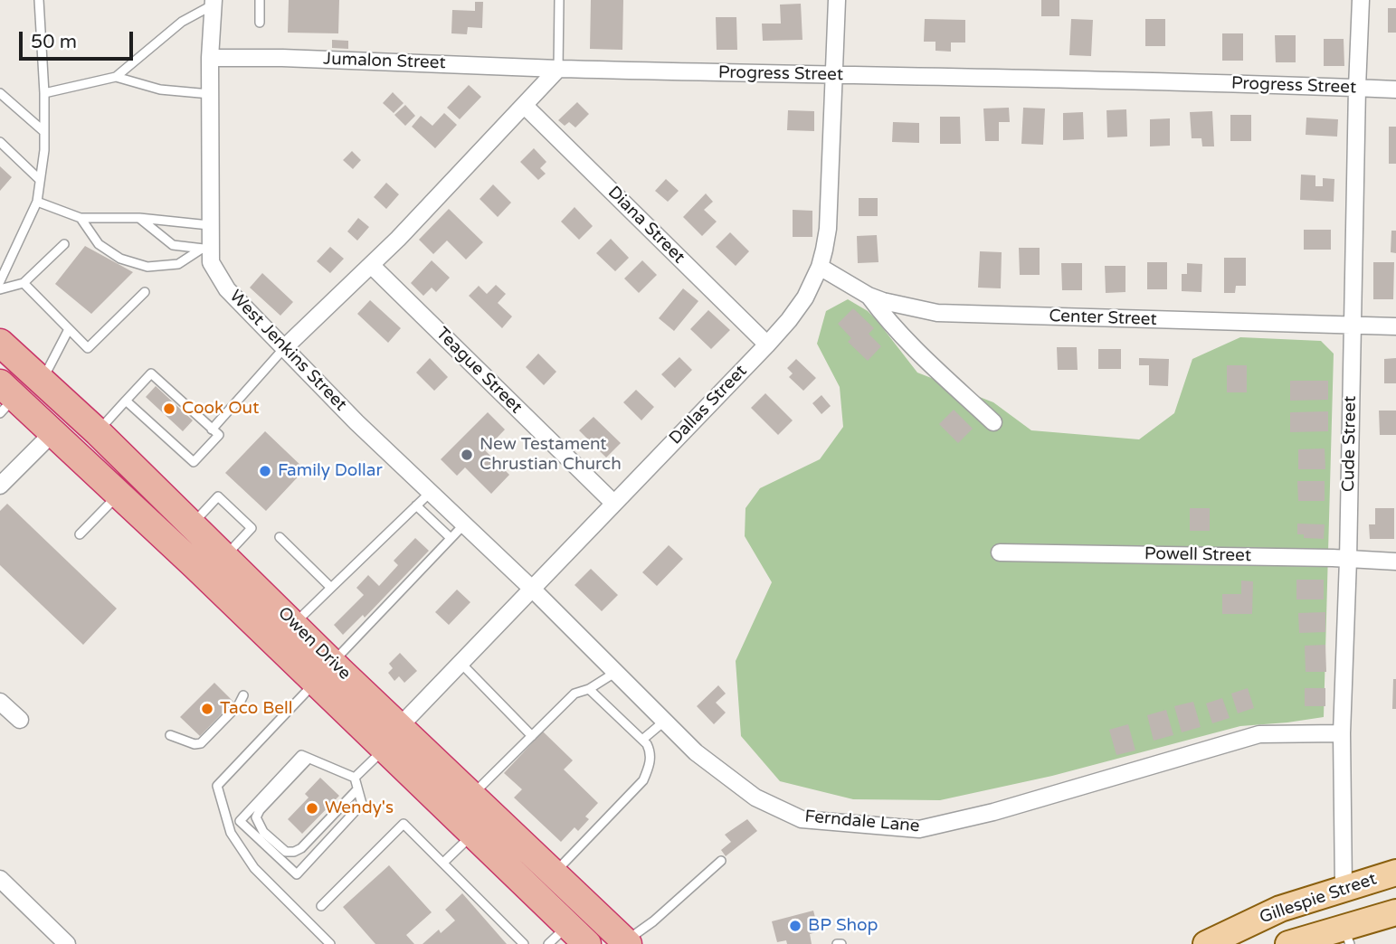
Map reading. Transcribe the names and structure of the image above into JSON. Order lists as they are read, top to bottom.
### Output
{
  "streets": {
    "highway": ["Owen Drive"],
    "main road": ["Gillespie Street"],
    "street": [
      "Jumalon Street",
      "Progress Street",
      "Diana Street",
      "Center Street",
      "West Jenkins Street",
      "Teague Street",
      "Dallas Street",
      "Cude Street",
      "Powell Street",
      "Ferndale Lane"
    ]
  },
  "crossings": [
    ["Jumalon Street", "Progress Street"],
    ["Jumalon Street", "West Jenkins Street"],
    ["Progress Street", "Dallas Street"],
    ["Progress Street", "Cude Street"],
    ["Diana Street", "Dallas Street"],
    ["Center Street", "Dallas Street"],
    ["Center Street", "Cude Street"],
    ["West Jenkins Street", "Dallas Street"],
    ["West Jenkins Street", "Ferndale Lane"],
    ["Teague Street", "Dallas Street"],
    ["Dallas Street", "Owen Drive"],
    ["Dallas Street", "Ferndale Lane"],
    ["Cude Street", "Powell Street"],
    ["Cude Street", "Ferndale Lane"],
    ["Cude Street", "Gillespie Street"]
  ],
  "places": [
    "Cook Out",
    "New Testament Chrustian Church",
    "Family Dollar",
    "Taco Bell",
    "Wendy's",
    "BP Shop"
  ],
  "scale_bar": "50 m"
}
